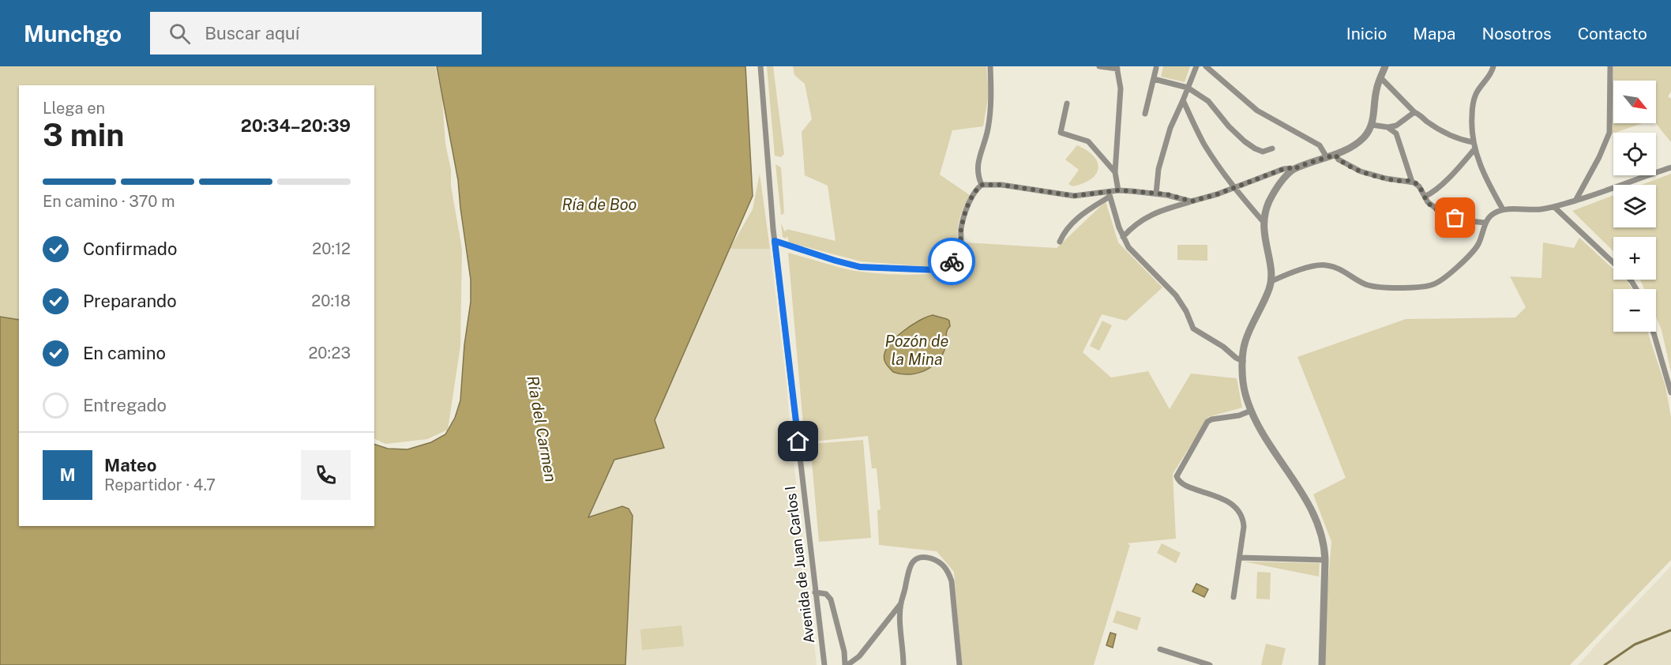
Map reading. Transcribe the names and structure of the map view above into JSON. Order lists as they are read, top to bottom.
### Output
{
  "streets": {
    "street": ["Avenida de Juan Carlos I"]
  },
  "water": ["Ría de Boo", "Pozón de la Mina", "Ría del Carmen"],
  "north": "bottom right",
  "page": {
    "header": "Munchgo",
    "search": "Buscar aquí",
    "nav": [
      "Inicio",
      "Mapa",
      "Nosotros",
      "Contacto"
    ],
    "map_buttons": ["+", "−"],
    "heading": ["3 min", "Llega en", "20:34–20:39"],
    "panel": ["Mateo", "Repartidor · 4.7"],
    "bar": "En camino · 370 m",
    "list": [
      ["Confirmado", "20:12"],
      ["Preparando", "20:18"],
      ["En camino", "20:23"],
      "Entregado"
    ],
    "round": "M"
  }
}
